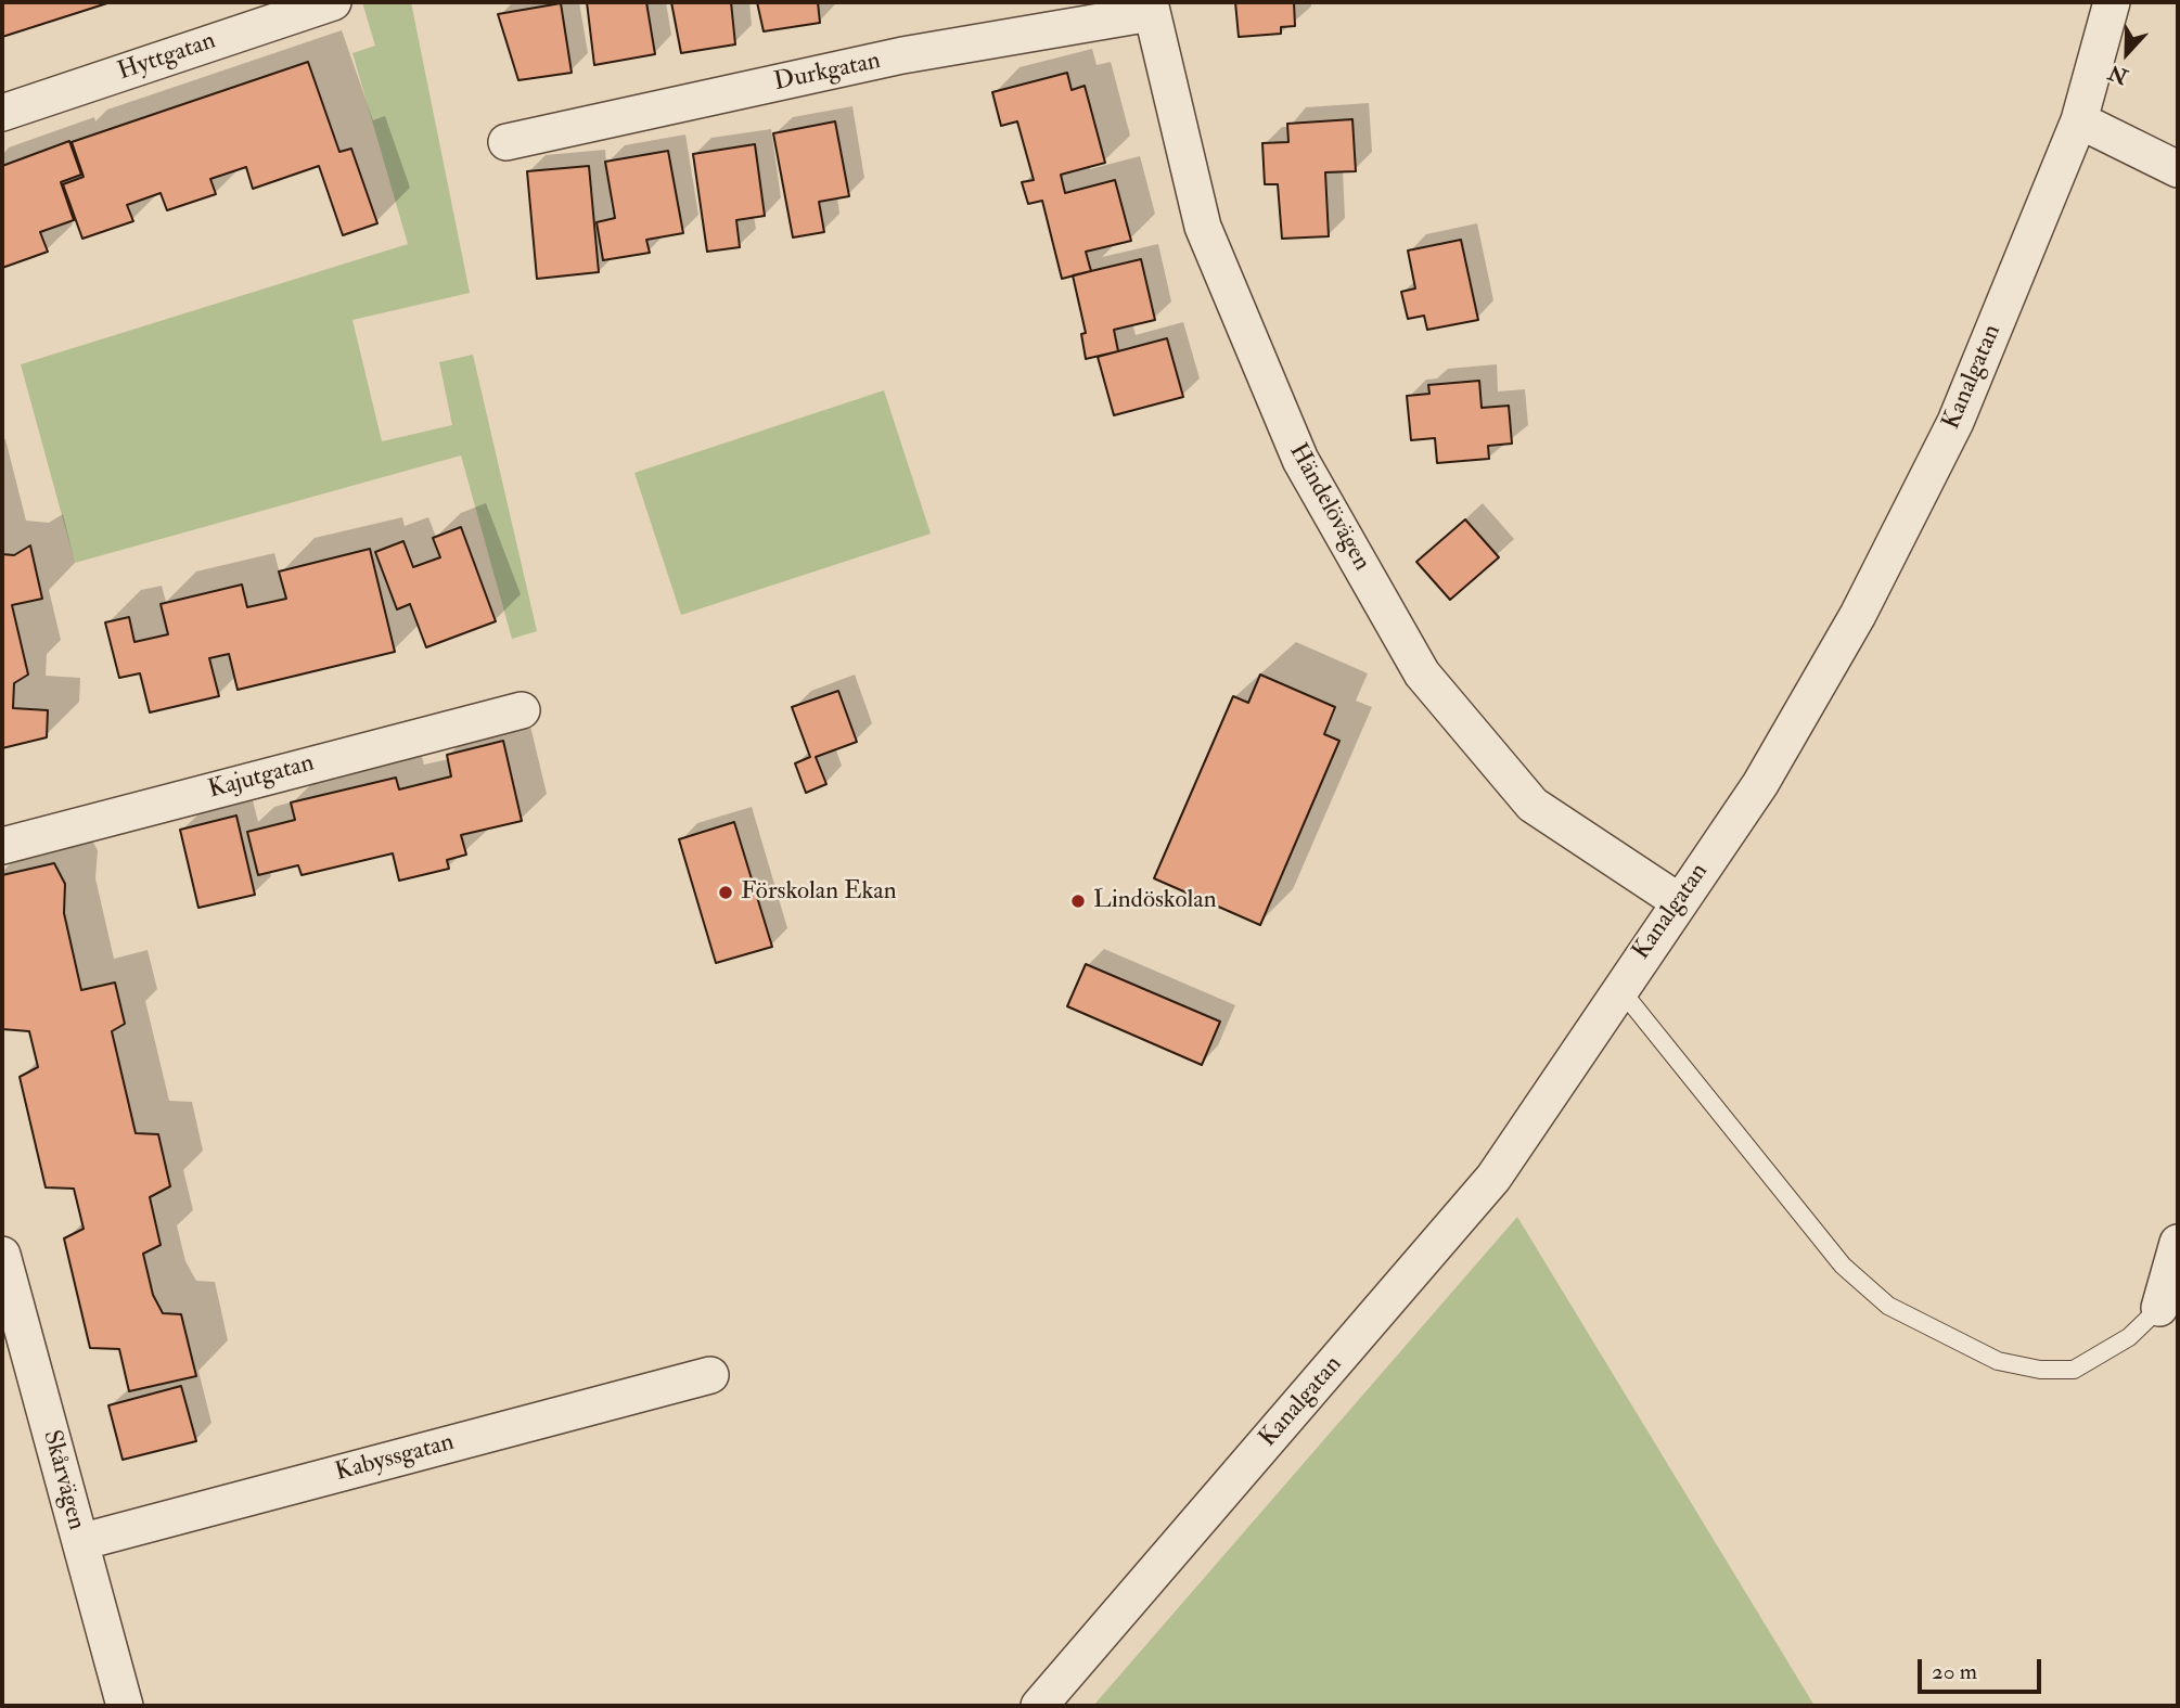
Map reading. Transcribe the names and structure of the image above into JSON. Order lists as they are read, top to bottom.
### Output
{
  "streets": {
    "street": [
      "Hyttgatan",
      "Durkgatan",
      "Kanalgatan",
      "Händelövägen",
      "Kajutgatan",
      "Kabyssgatan",
      "Skårvägen"
    ]
  },
  "crossings": [
    ["Durkgatan", "Händelövägen"],
    ["Kanalgatan", "Händelövägen"],
    ["Kabyssgatan", "Skårvägen"]
  ],
  "places": ["Förskolan Ekan", "Lindöskolan"],
  "scale_bar": "20 m",
  "north": "bottom"
}
